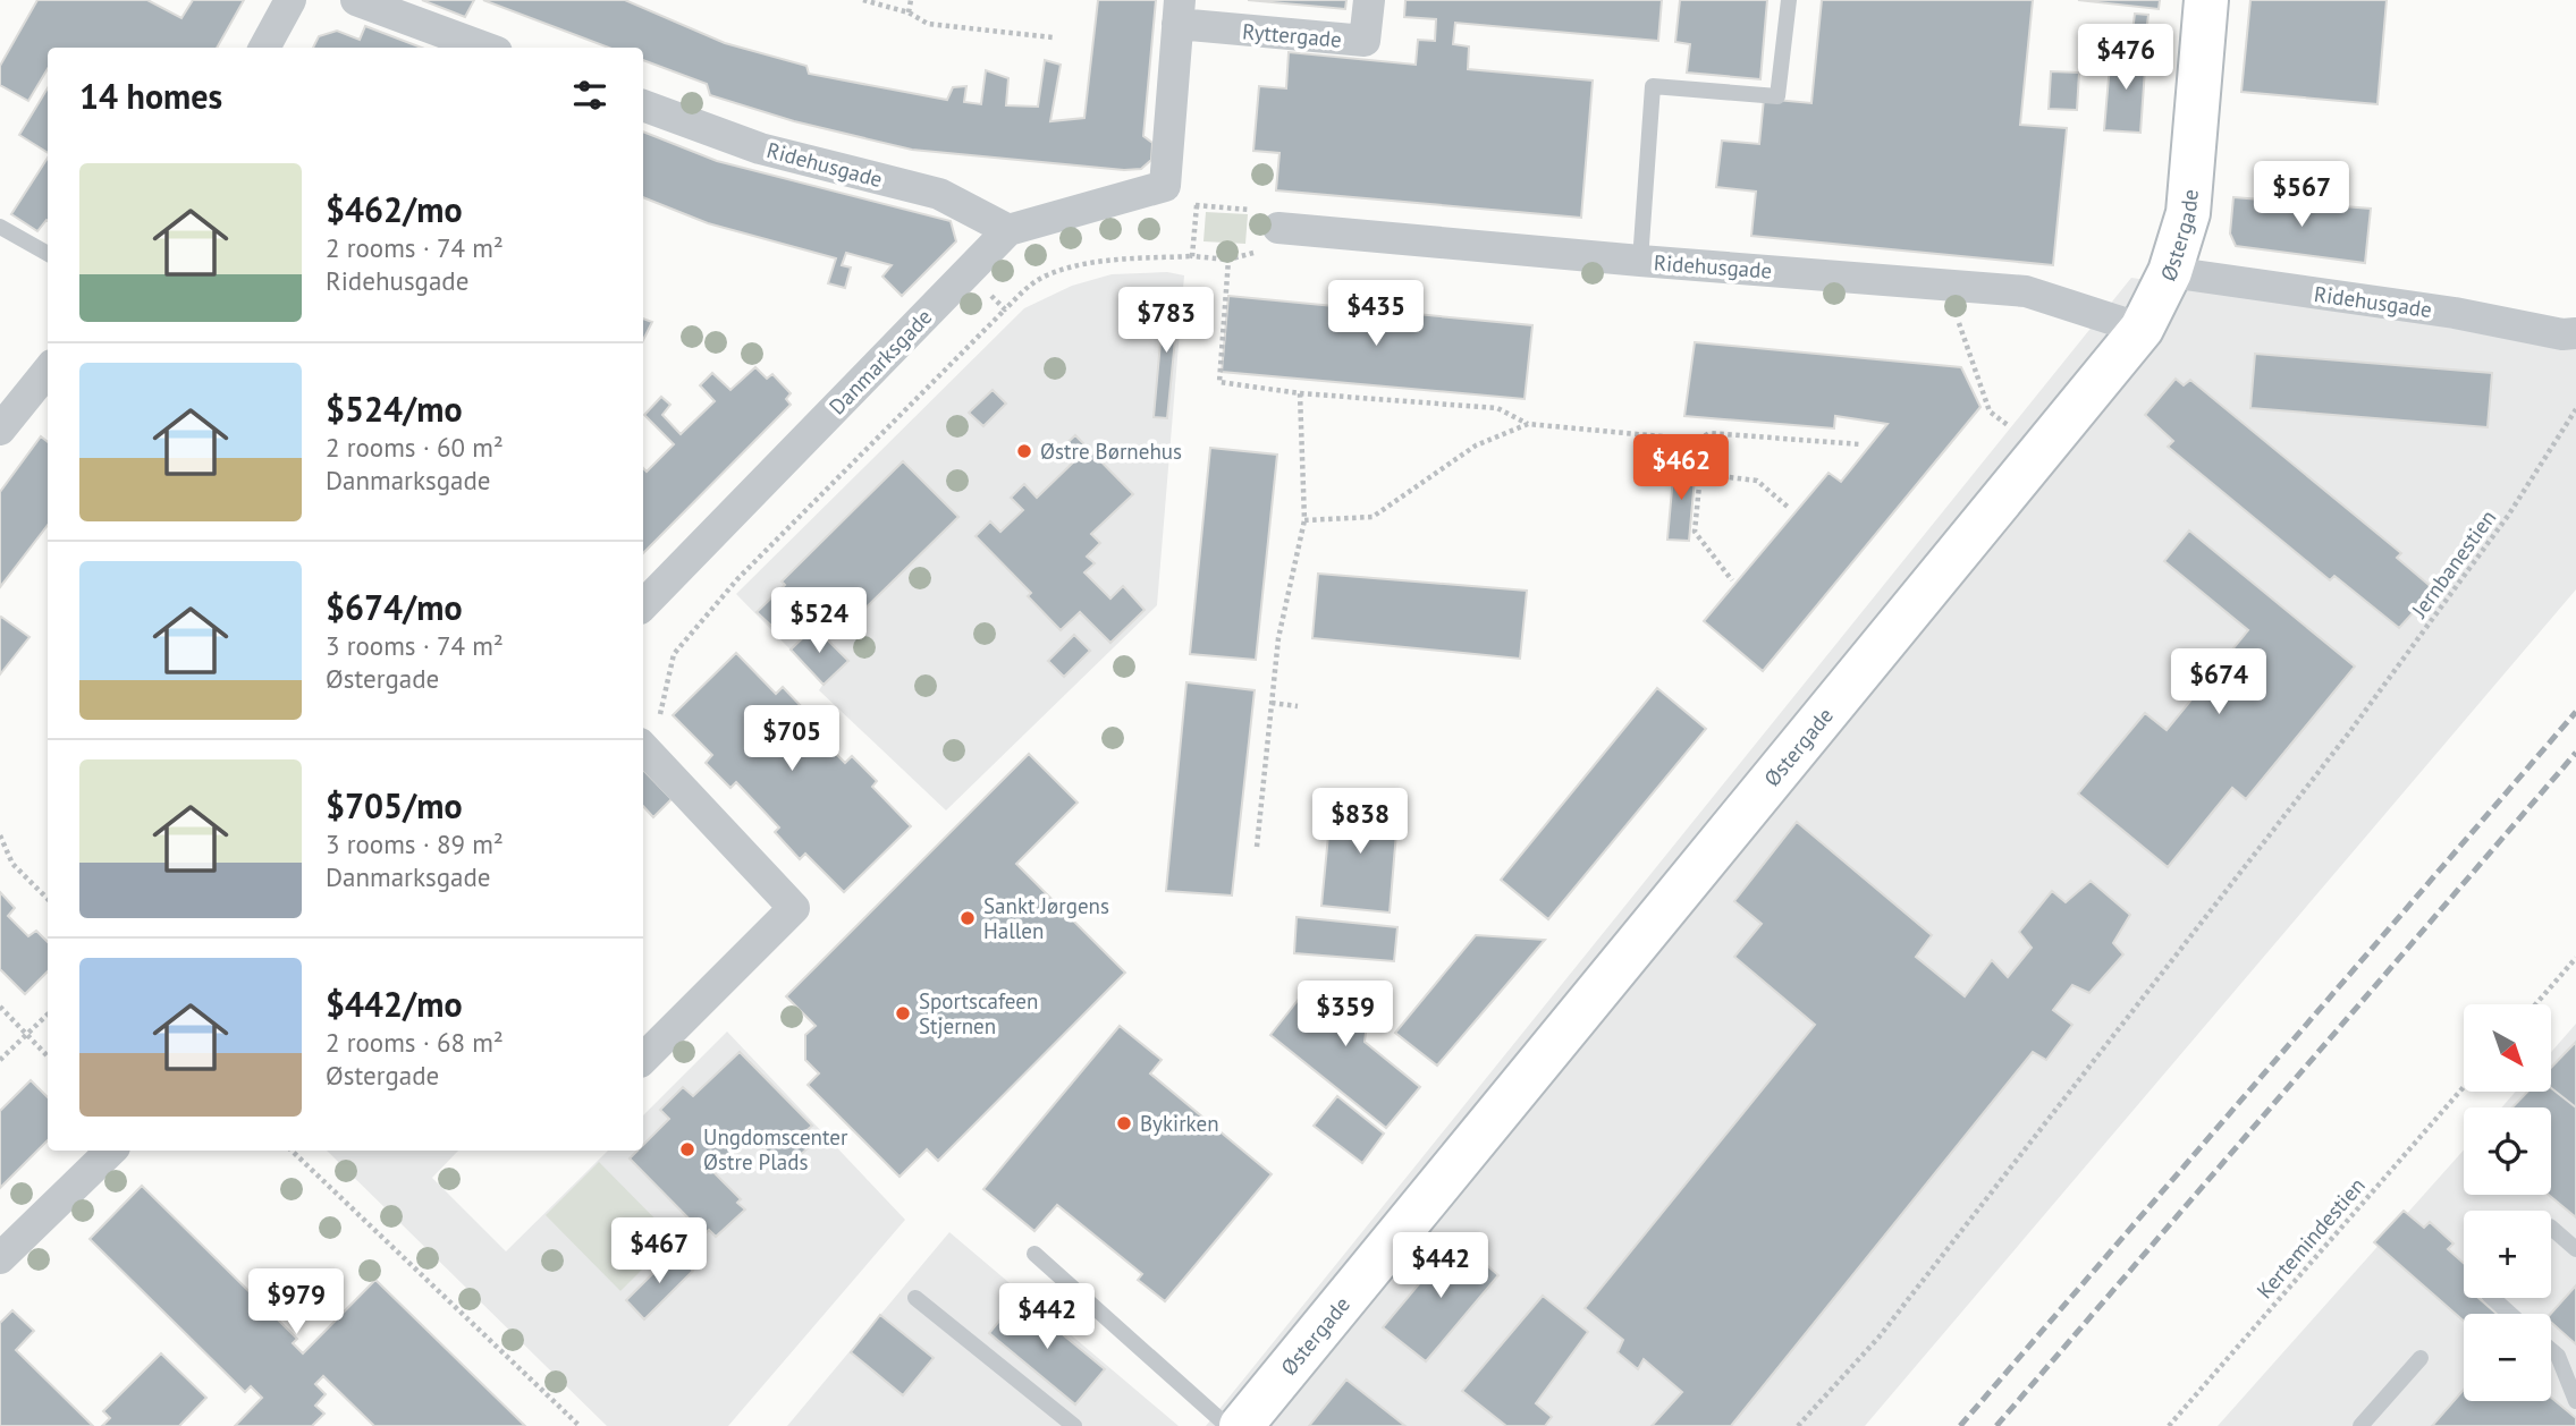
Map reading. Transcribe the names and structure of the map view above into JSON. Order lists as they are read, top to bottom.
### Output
{
  "streets": {
    "street": [
      "Ryttergade",
      "Ridehusgade",
      "Østergade",
      "Danmarksgade"
    ],
    "path": ["Jernbanestien", "Kertemindestien"]
  },
  "crossings": [
    ["Ridehusgade", "Østergade"],
    ["Ridehusgade", "Danmarksgade"]
  ],
  "places": [
    "Østre Børnehus",
    "Sankt Jørgens Hallen",
    "Sportscafeen Stjernen",
    "Bykirken",
    "Ungdomscenter Østre Plads"
  ],
  "north": "bottom right",
  "page": {
    "price": [
      "$476",
      "$567",
      "$435",
      "$783",
      "$462",
      "$524",
      "$674",
      "$705",
      "$838",
      "$359",
      "$467",
      "$442",
      "$979",
      "$442"
    ],
    "heading": "14 homes",
    "list": [
      {
        "name": "$462/mo",
        "note": "2 rooms · 74 m² · Ridehusgade"
      },
      {
        "name": "$524/mo",
        "note": "2 rooms · 60 m² · Danmarksgade"
      },
      {
        "name": "$674/mo",
        "note": "3 rooms · 74 m² · Østergade"
      },
      {
        "name": "$705/mo",
        "note": "3 rooms · 89 m² · Danmarksgade"
      },
      {
        "name": "$442/mo",
        "note": "2 rooms · 68 m² · Østergade"
      }
    ],
    "map_buttons": ["+", "−"]
  }
}
